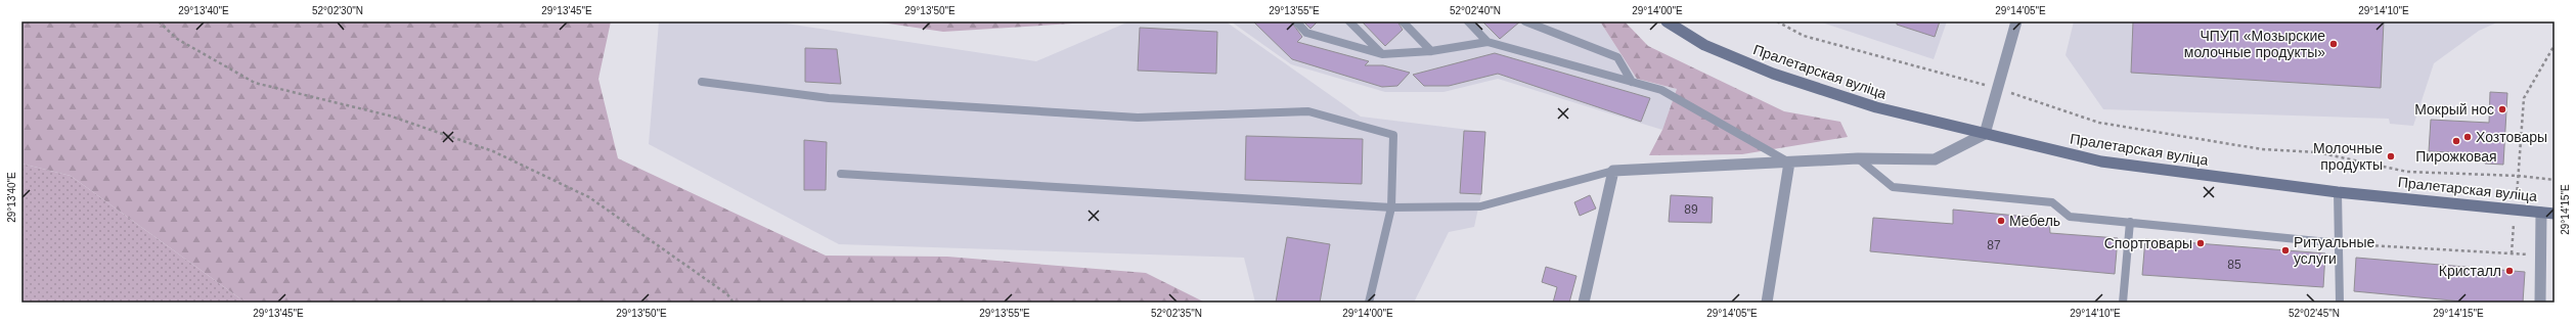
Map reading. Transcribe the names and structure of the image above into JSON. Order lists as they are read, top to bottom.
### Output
{
  "streets": {
    "main road": ["Пралетарская вуліца"]
  },
  "places": [
    "ЧПУП «Мозырские молочные продукты»",
    "Мокрый нос",
    "Хозтовары",
    "Пирожковая",
    "Молочные продукты",
    "Мебель",
    "Спорттовары",
    "Ритуальные услуги",
    "Кристалл"
  ],
  "house_numbers": ["89", "87", "85"],
  "coordinates": [
    "29°13'40\"E",
    "52°02'30\"N",
    "29°13'45\"E",
    "29°13'50\"E",
    "29°13'55\"E",
    "52°02'40\"N",
    "29°14'00\"E",
    "29°14'05\"E",
    "29°14'10\"E",
    "29°14'15\"E",
    "52°02'35\"N",
    "52°02'45\"N"
  ]
}
